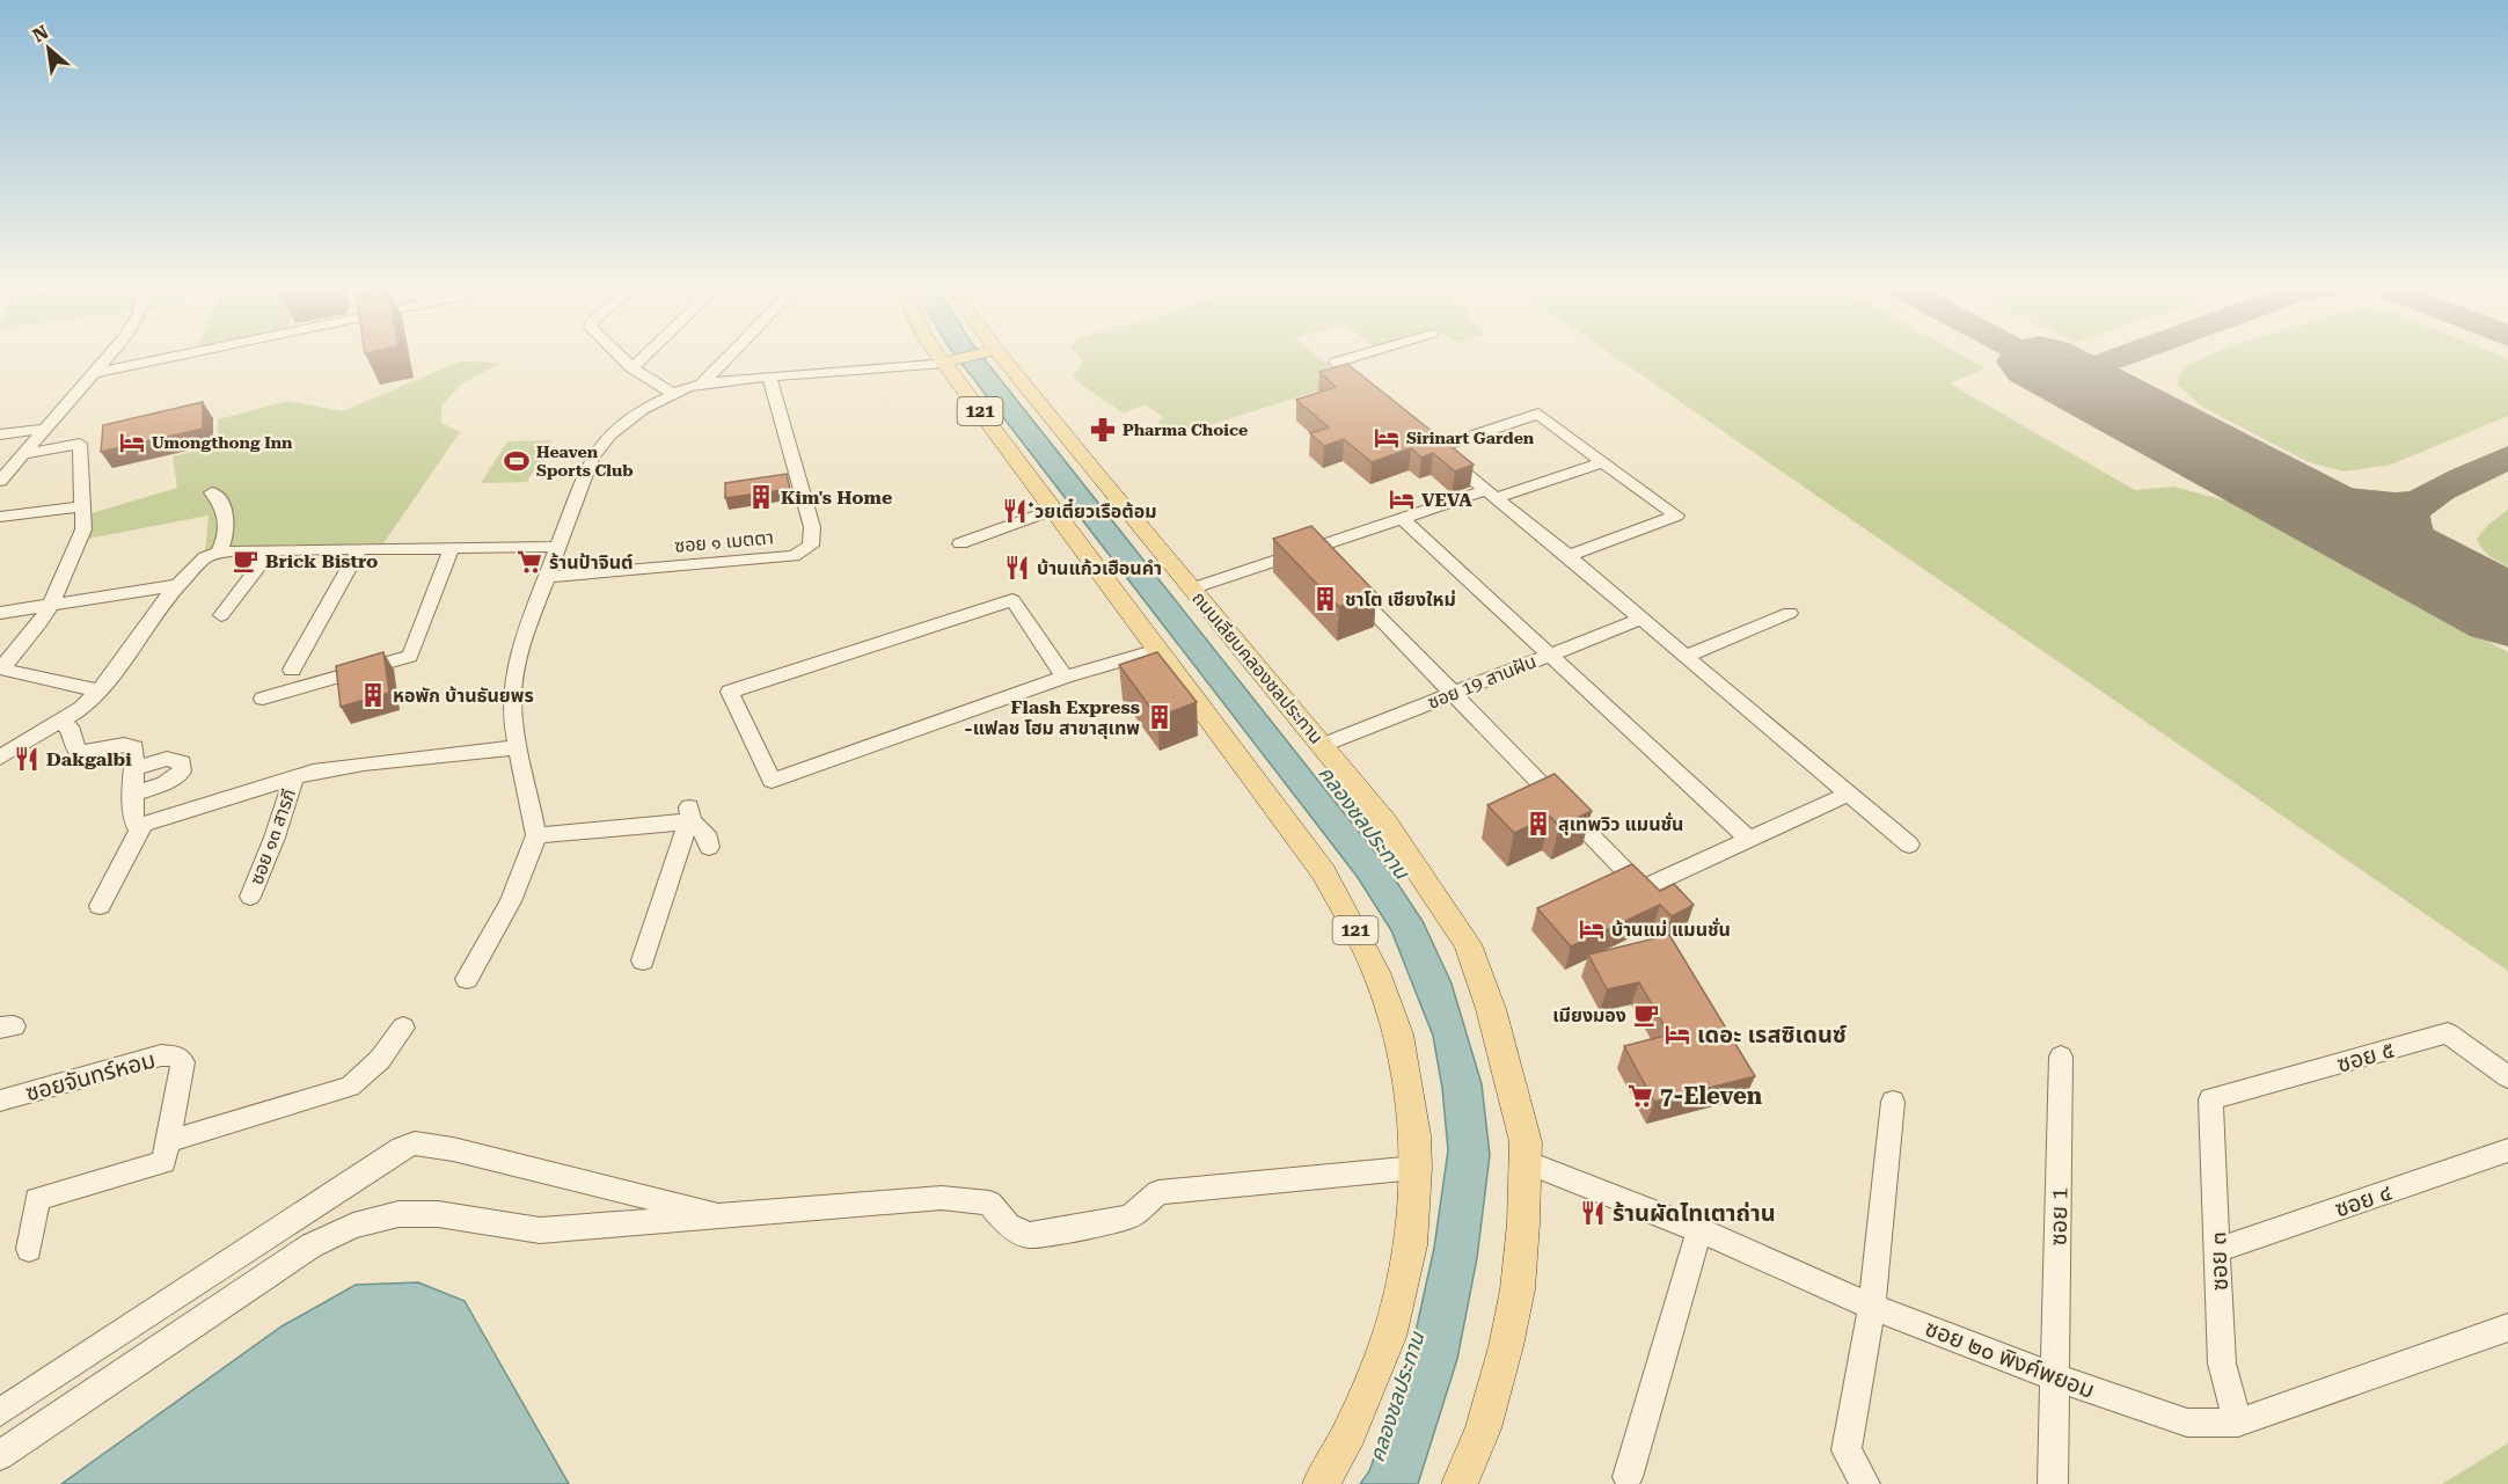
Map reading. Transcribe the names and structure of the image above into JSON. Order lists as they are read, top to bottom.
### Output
{
  "streets": {
    "main road": ["121", "ถนนเลียบคลองชลประทาน"],
    "street": [
      "ซอย ๑ เมตตา",
      "ซอย 19 สานฝัน",
      "ซอย ๑๓ สารภี",
      "ซอย ๕",
      "ซอยจันทร์หอม",
      "ซอย ๔",
      "ซอย 1",
      "ซอย ๓",
      "ซอย ๒๐ พิงค์พยอม"
    ]
  },
  "crossings": [
    ["ถนนเลียบคลองชลประทาน", "ซอย 19 สานฝัน"],
    ["ถนนเลียบคลองชลประทาน", "ซอย ๒๐ พิงค์พยอม"],
    ["ซอย ๕", "ซอย ๓"],
    ["ซอย ๔", "ซอย ๓"],
    ["ซอย 1", "ซอย ๒๐ พิงค์พยอม"],
    ["ซอย ๓", "ซอย ๒๐ พิงค์พยอม"]
  ],
  "water": ["คลองชลประทาน"],
  "places": {
    "pharmacy": ["Pharma Choice"],
    "hotel": [
      "Sirinart Garden",
      "Umongthong Inn",
      "VEVA",
      "บ้านแม่ แมนชั่น",
      "เดอะ เรสซิเดนซ์"
    ],
    "sports": ["Heaven Sports Club"],
    "building": [
      "Kim's Home",
      "ชาโต เชียงใหม่",
      "หอพัก บ้านธันยพร",
      "Flash Express -แฟลช โฮม สาขาสุเทพ",
      "สุเทพวิว แมนชั่น"
    ],
    "restaurant": [
      "๋วยเตี๋ยวเรือต้อม",
      "บ้านแก้วเฮือนคำ",
      "Dakgalbi",
      "ร้านผัดไทเตาถ่าน"
    ],
    "cafe": ["Brick Bistro", "เมียงมอง"],
    "supermarket": ["ร้านป้าจินต์", "7-Eleven"]
  },
  "north": "top left"
}
